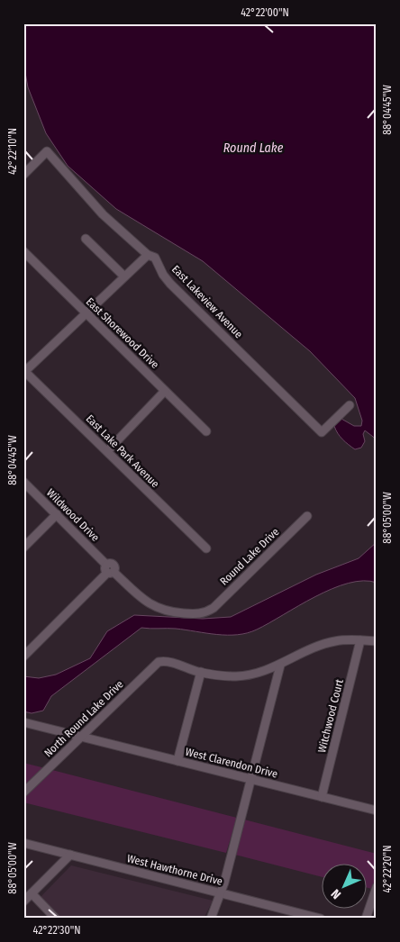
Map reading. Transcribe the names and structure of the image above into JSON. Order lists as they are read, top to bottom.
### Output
{
  "streets": {
    "street": [
      "East Lakeview Avenue",
      "East Shorewood Drive",
      "East Lake Park Avenue",
      "Wildwood Drive",
      "Round Lake Drive",
      "Witchwood Court",
      "North Round Lake Drive",
      "West Clarendon Drive",
      "West Hawthorne Drive"
    ]
  },
  "crossings": [
    ["Wildwood Drive", "Round Lake Drive"],
    ["Witchwood Court", "West Clarendon Drive"],
    ["North Round Lake Drive", "West Clarendon Drive"]
  ],
  "water": ["Round Lake"],
  "north": "bottom left",
  "coordinates": [
    "42°22'00\"N",
    "88°04'45\"W",
    "42°22'10\"N",
    "88°05'00\"W",
    "42°22'20\"N",
    "42°22'30\"N"
  ]
}
